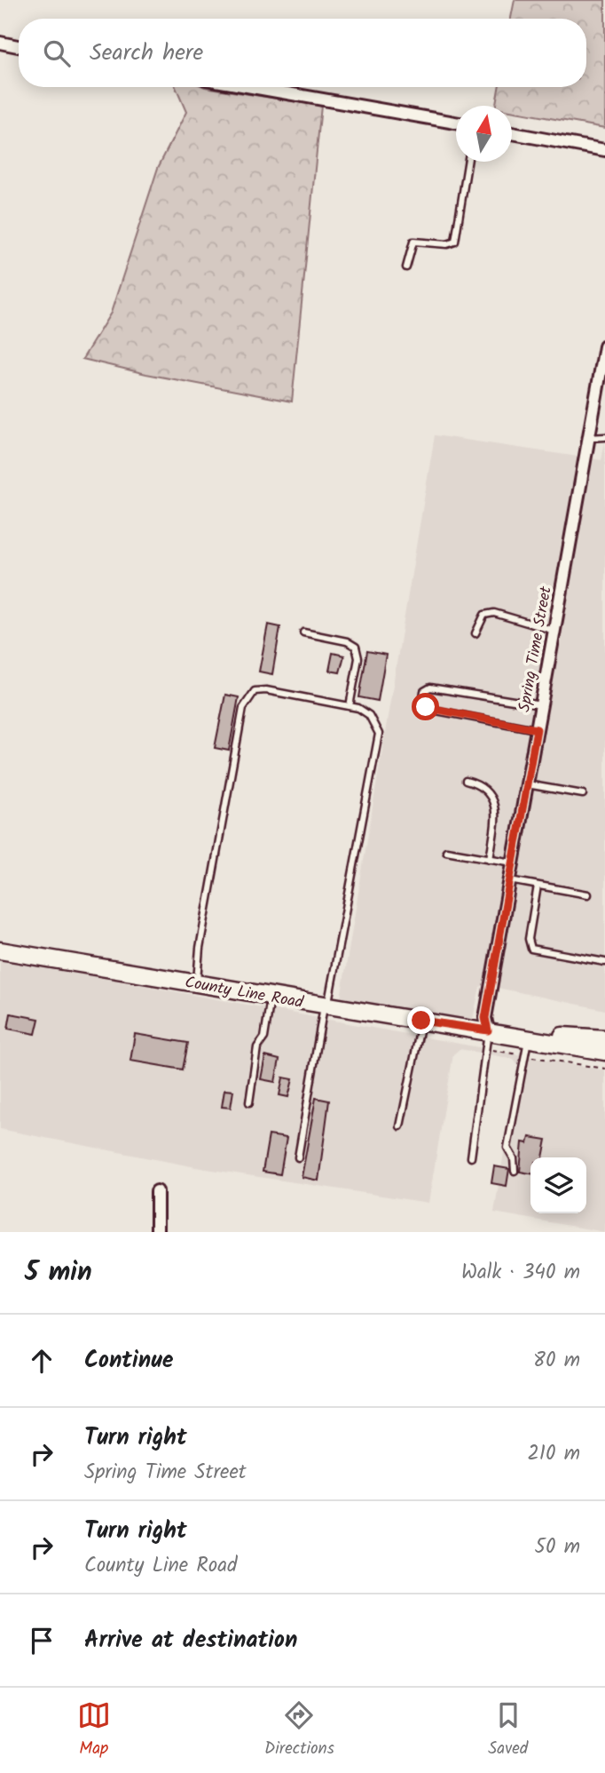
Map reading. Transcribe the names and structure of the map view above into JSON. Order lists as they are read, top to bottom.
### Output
{
  "streets": {
    "main road": ["County Line Road"],
    "street": ["Spring Time Street"]
  },
  "crossings": [
    ["Spring Time Street", "County Line Road"]
  ],
  "north": "top",
  "page": {
    "search": "Search here",
    "heading": ["5 min", "Walk · 340 m"],
    "list": [
      ["Continue", "80 m"],
      ["Turn right", "Spring Time Street", "210 m"],
      ["Turn right", "County Line Road", "50 m"],
      "Arrive at destination"
    ],
    "nav": ["Map", "Directions", "Saved"]
  }
}
